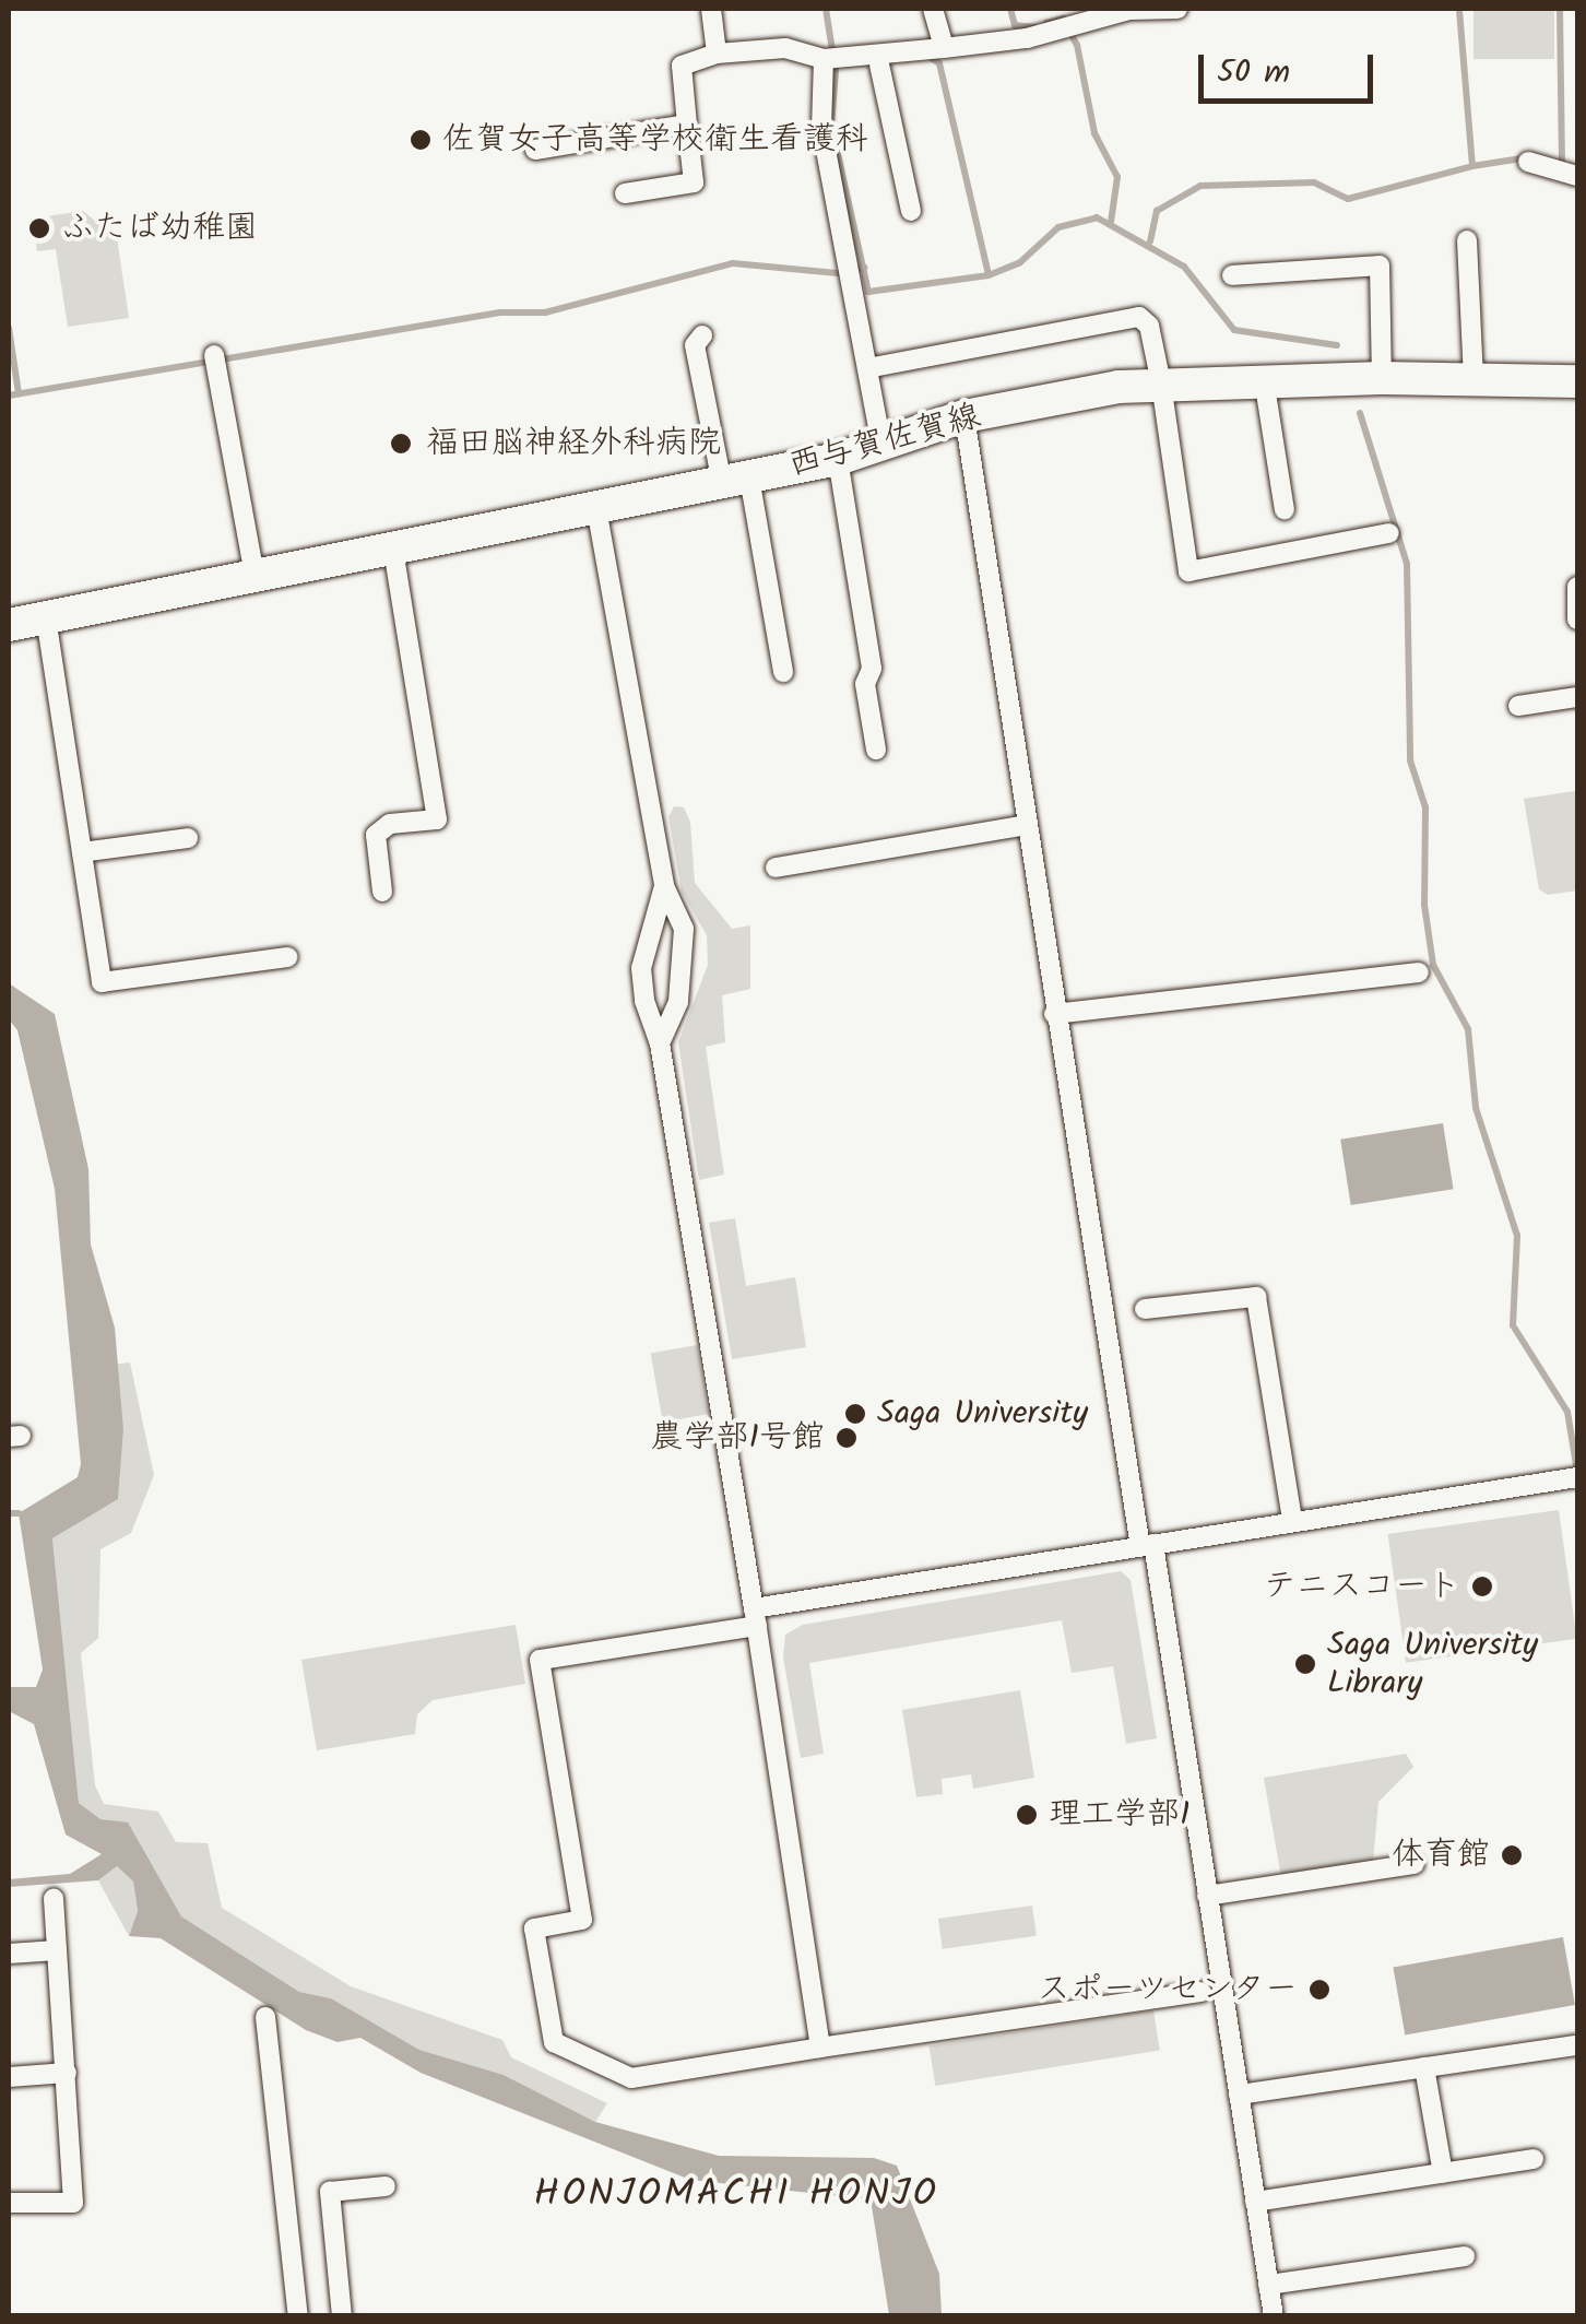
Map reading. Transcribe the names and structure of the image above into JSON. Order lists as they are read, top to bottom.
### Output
{
  "streets": {
    "main road": ["西与賀佐賀線"]
  },
  "districts": ["HONJOMACHI HONJO"],
  "places": [
    "佐賀女子高等学校衛生看護科",
    "ふたば幼稚園",
    "福田脳神経外科病院",
    "Saga University",
    "農学部1号館",
    "テニスコート",
    "Saga University Library",
    "理工学部1",
    "体育館",
    "スポーツセンター"
  ],
  "scale_bar": "50 m"
}
